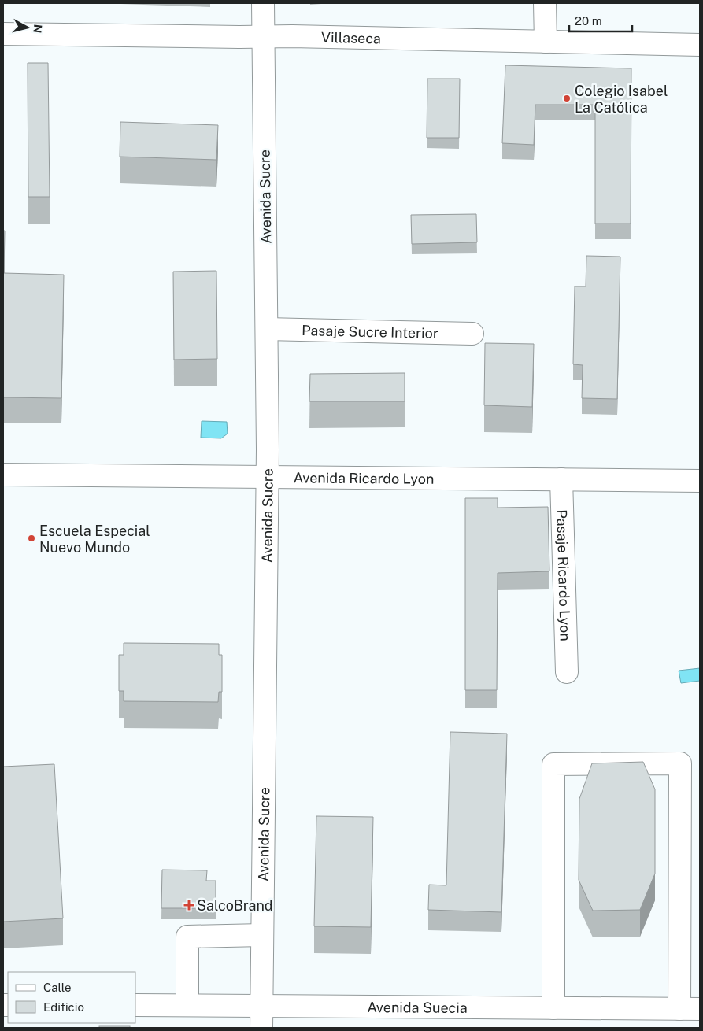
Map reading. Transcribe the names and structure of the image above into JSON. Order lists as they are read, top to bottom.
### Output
{
  "streets": {
    "street": [
      "Villaseca",
      "Avenida Sucre",
      "Pasaje Sucre Interior",
      "Avenida Ricardo Lyon",
      "Pasaje Ricardo Lyon",
      "Avenida Suecia"
    ]
  },
  "crossings": [
    ["Villaseca", "Avenida Sucre"],
    ["Avenida Sucre", "Pasaje Sucre Interior"],
    ["Avenida Sucre", "Avenida Ricardo Lyon"],
    ["Avenida Sucre", "Avenida Suecia"],
    ["Avenida Ricardo Lyon", "Pasaje Ricardo Lyon"]
  ],
  "places": {
    "other": ["Colegio Isabel La Católica", "Escuela Especial Nuevo Mundo"],
    "health": ["SalcoBrand"]
  },
  "legend": ["Calle", "Edificio"],
  "scale_bar": "20 m",
  "north": "right"
}
